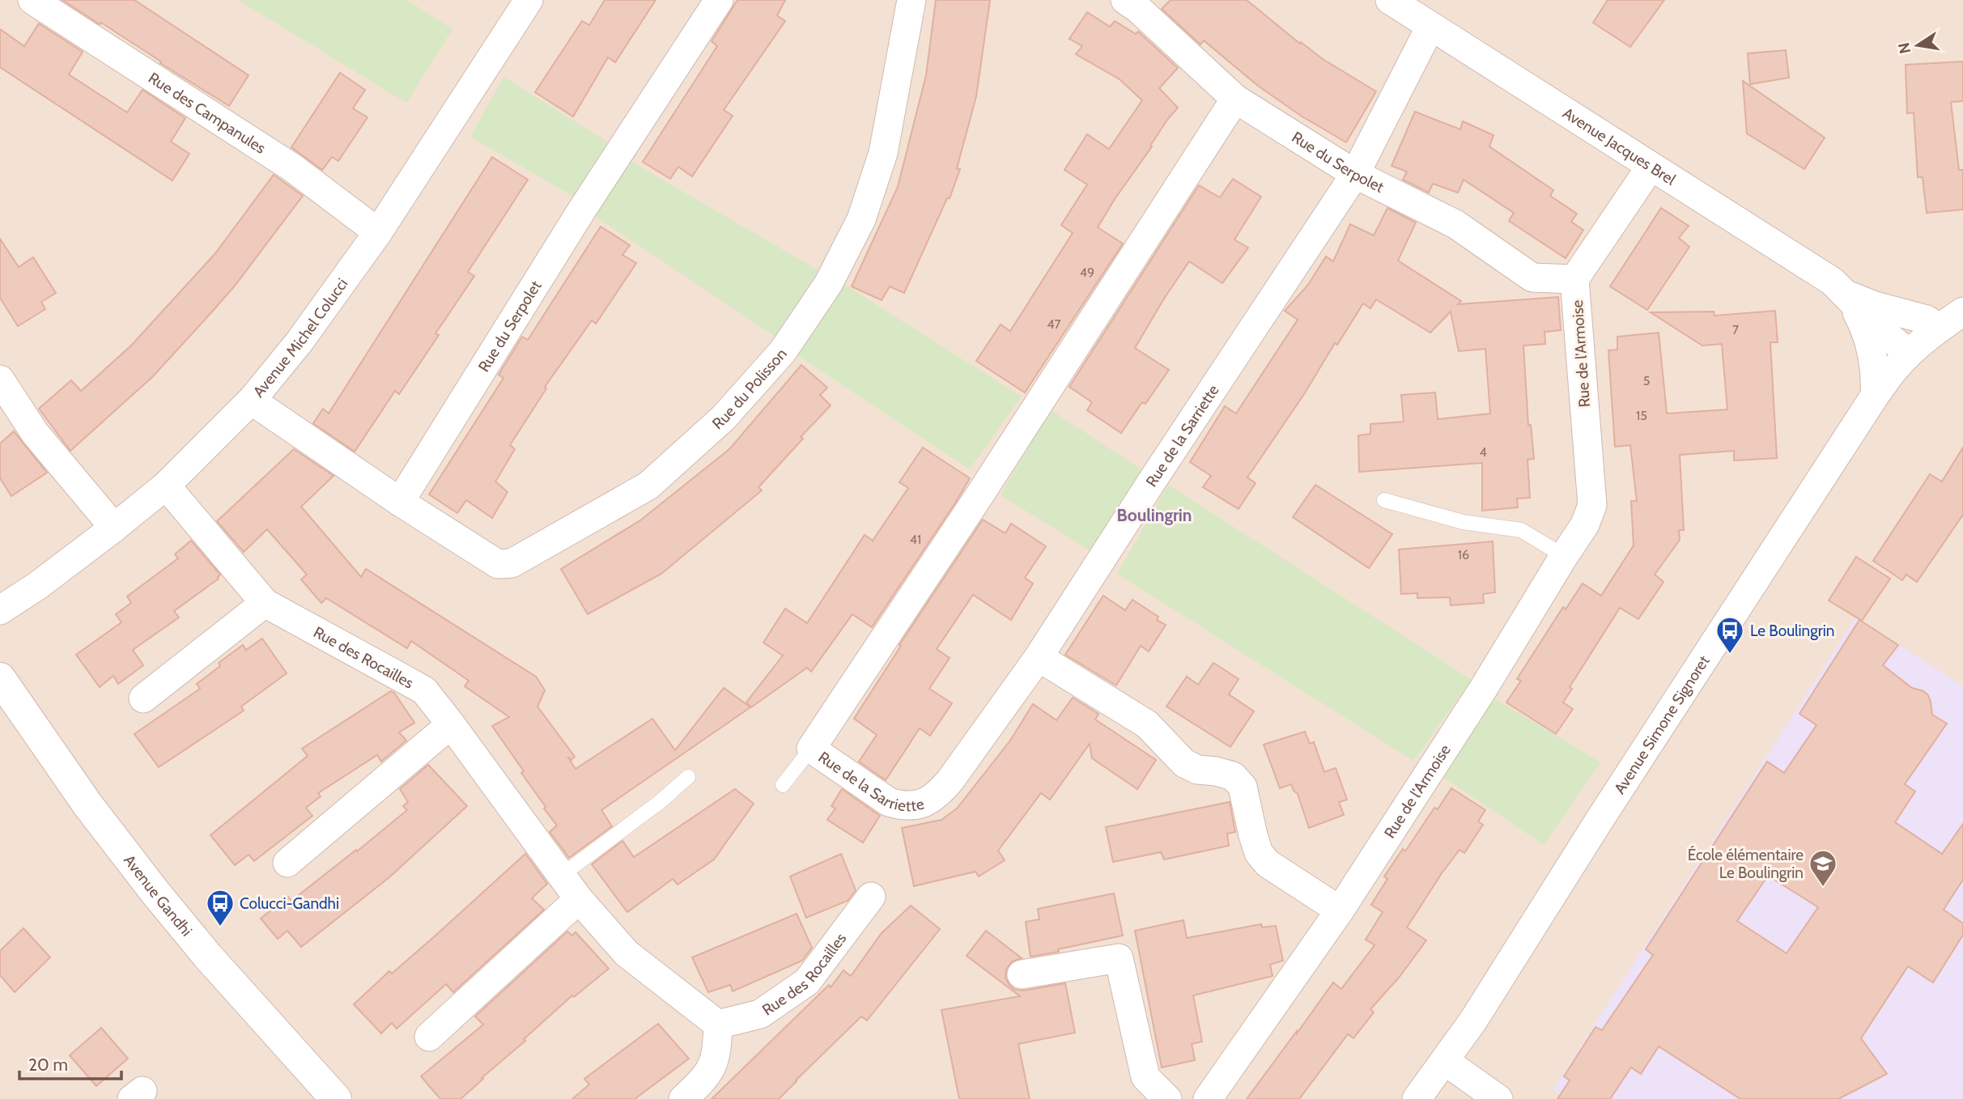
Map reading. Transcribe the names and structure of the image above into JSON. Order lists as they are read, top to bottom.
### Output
{
  "streets": {
    "main road": ["Avenue Gandhi"],
    "street": [
      "Rue des Campanules",
      "Avenue Jacques Brel",
      "Rue du Serpolet",
      "Avenue Michel Colucci",
      "Rue de l'Armoise",
      "Rue du Polisson",
      "Rue de la Sarriette",
      "Rue des Rocailles",
      "Avenue Simone Signoret"
    ]
  },
  "crossings": [
    ["Rue des Campanules", "Avenue Michel Colucci"],
    ["Avenue Jacques Brel", "Rue de l'Armoise"],
    ["Avenue Jacques Brel", "Rue de la Sarriette"],
    ["Avenue Jacques Brel", "Avenue Simone Signoret"],
    ["Rue du Serpolet", "Rue de l'Armoise"],
    ["Rue du Serpolet", "Rue du Polisson"],
    ["Rue du Serpolet", "Rue de la Sarriette"],
    ["Avenue Michel Colucci", "Rue des Rocailles"]
  ],
  "districts": ["Boulingrin"],
  "places": {
    "bus stop": ["Le Boulingrin", "Colucci-Gandhi"],
    "school or university": ["École élémentaire Le Boulingrin"]
  },
  "house_numbers": [
    "49",
    "47",
    "7",
    "5",
    "15",
    "4",
    "41",
    "16"
  ],
  "scale_bar": "20 m",
  "north": "left"
}
